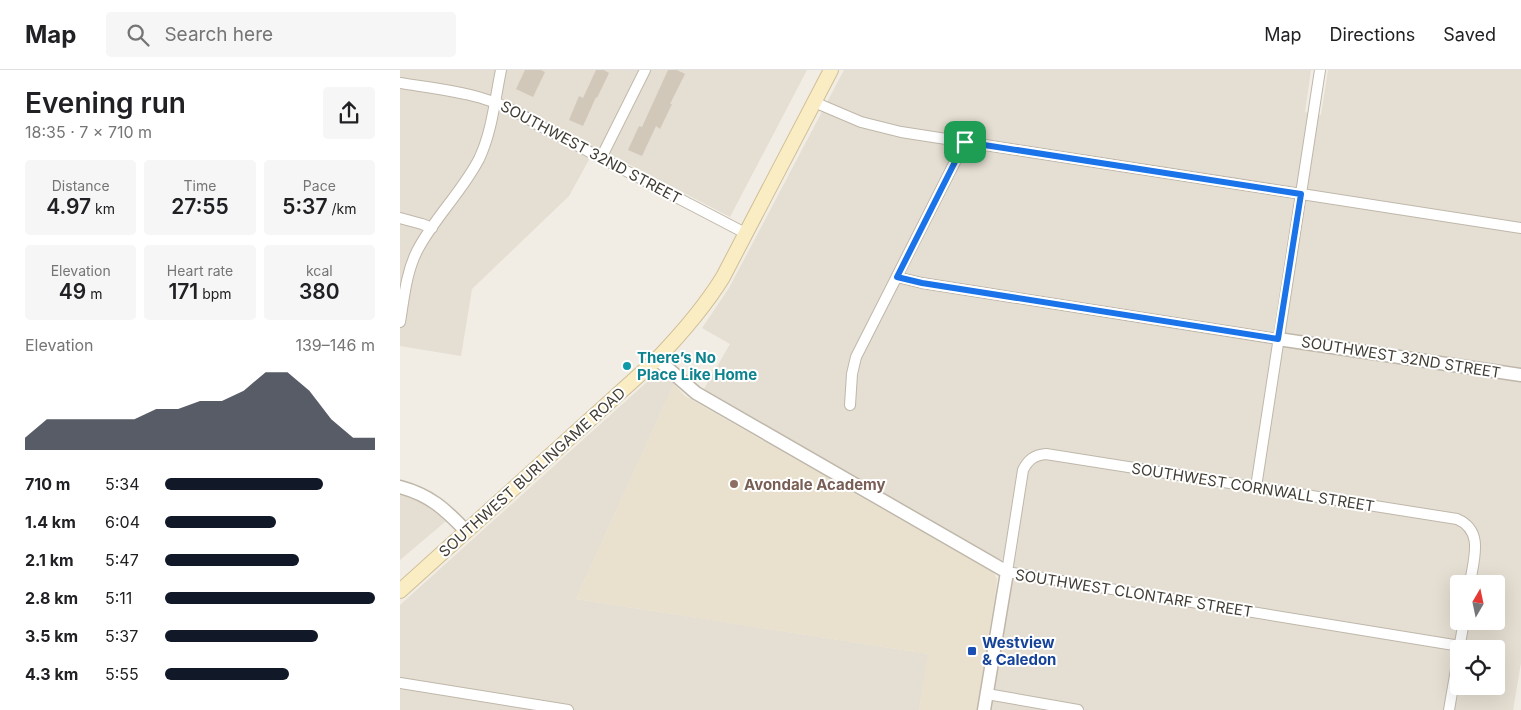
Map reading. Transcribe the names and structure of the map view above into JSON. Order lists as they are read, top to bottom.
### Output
{
  "streets": {
    "main road": ["SOUTHWEST BURLINGAME ROAD"],
    "street": ["SOUTHWEST 32ND STREET", "SOUTHWEST CORNWALL STREET", "SOUTHWEST CLONTARF STREET"]
  },
  "crossings": [
    ["SOUTHWEST 32ND STREET", "SOUTHWEST BURLINGAME ROAD"],
    ["SOUTHWEST BURLINGAME ROAD", "SOUTHWEST CLONTARF STREET"],
    ["SOUTHWEST CORNWALL STREET", "SOUTHWEST CLONTARF STREET"]
  ],
  "places": {
    "other": ["There’s No Place Like Home", "Avondale Academy"],
    "transit": ["Westview & Caledon"]
  },
  "north": "top",
  "page": {
    "header": "Map",
    "search": "Search here",
    "nav": ["Map", "Directions", "Saved"],
    "heading": ["Evening run", "18:35 · 7 × 710 m"],
    "stats": [
      ["Distance", "4.97 km"],
      ["Time", "27:55"],
      ["Pace", "5:37 /km"],
      ["Elevation", "49 m"],
      ["Heart rate", "171 bpm"],
      ["kcal", "380"]
    ],
    "chart": ["Elevation", "139–146 m"],
    "list": [
      {
        "name": "710 m",
        "note": "5:34"
      },
      {
        "name": "1.4 km",
        "note": "6:04"
      },
      {
        "name": "2.1 km",
        "note": "5:47"
      },
      {
        "name": "2.8 km",
        "note": "5:11"
      },
      {
        "name": "3.5 km",
        "note": "5:37"
      },
      {
        "name": "4.3 km",
        "note": "5:55"
      }
    ]
  }
}
